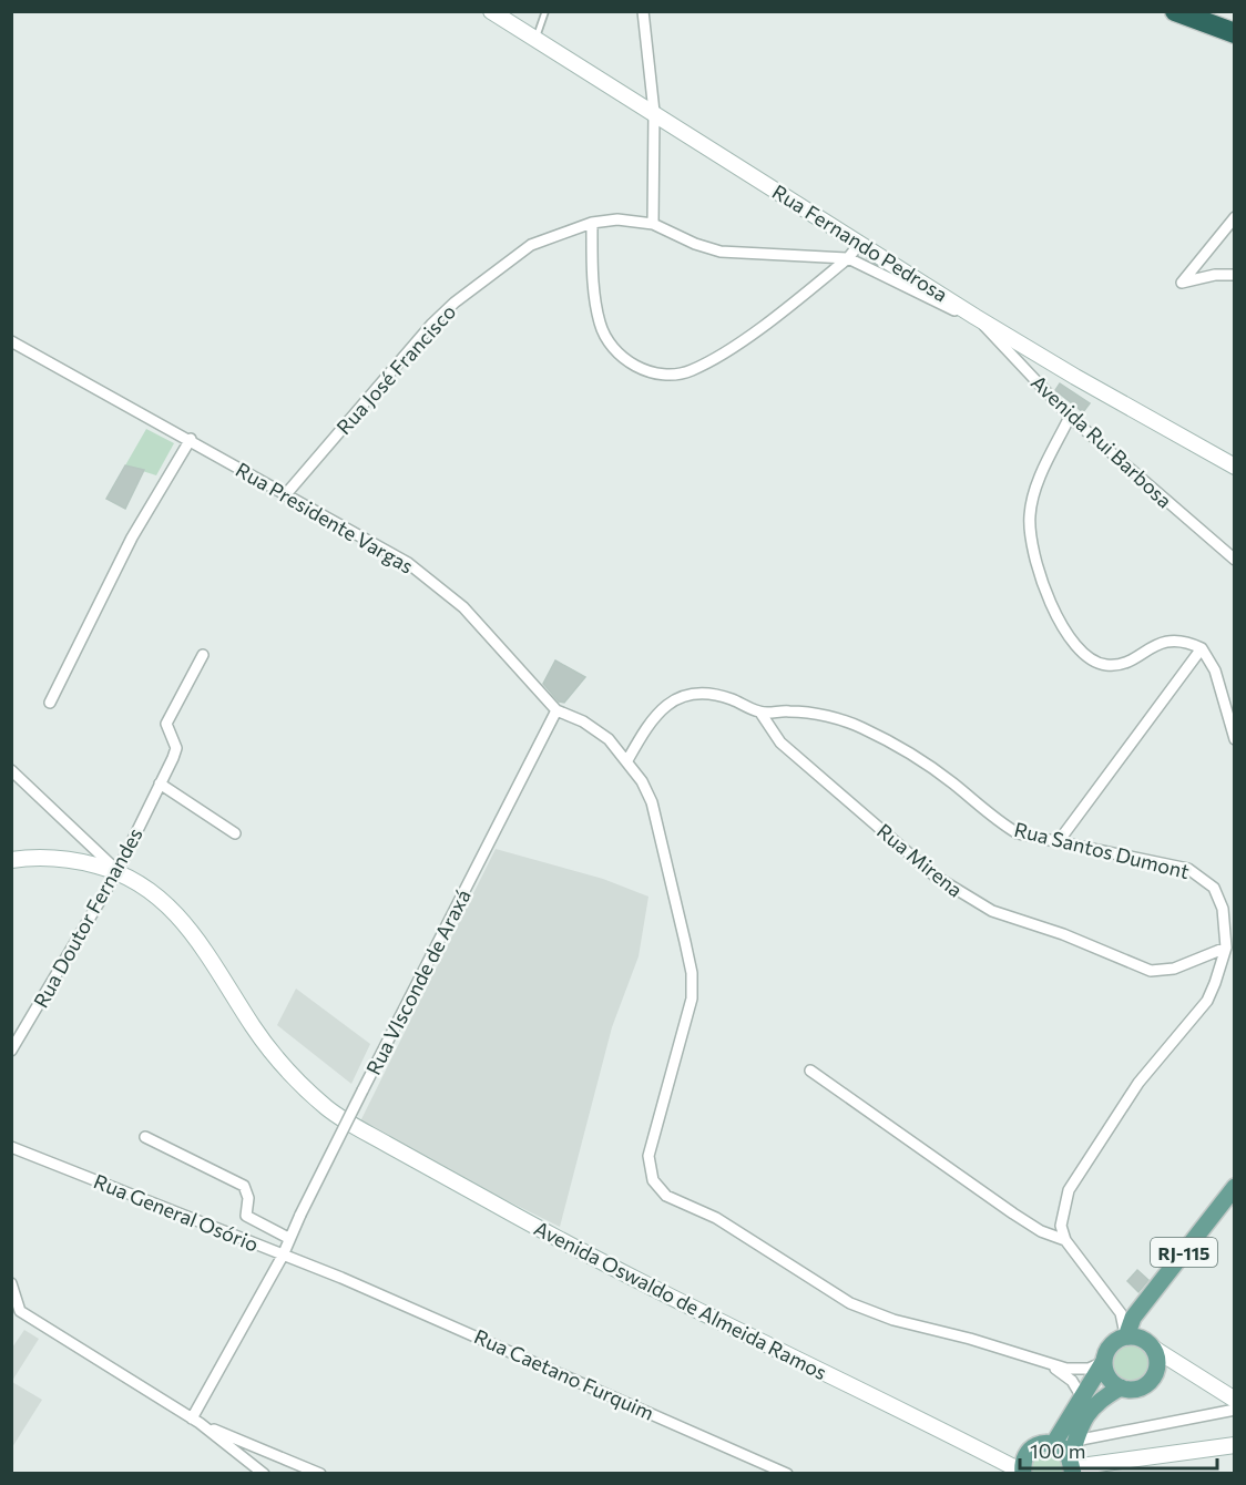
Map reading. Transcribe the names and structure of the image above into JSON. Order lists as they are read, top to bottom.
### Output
{
  "streets": {
    "main road": ["RJ-115"],
    "street": [
      "Rua Fernando Pedrosa",
      "Rua José Francisco",
      "Avenida Rui Barbosa",
      "Rua Presidente Vargas",
      "Rua Santos Dumont",
      "Rua Mirena",
      "Rua Doutor Fernandes",
      "Rua VIsconde de Araxá",
      "Rua General Osório",
      "Avenida Oswaldo de Almeida Ramos",
      "Rua Caetano Furquim"
    ]
  },
  "crossings": [
    ["Rua Fernando Pedrosa", "Rua José Francisco"],
    ["Rua Fernando Pedrosa", "Avenida Rui Barbosa"],
    ["Rua José Francisco", "Avenida Rui Barbosa"],
    ["Rua José Francisco", "Rua Presidente Vargas"],
    ["Rua Presidente Vargas", "Rua Santos Dumont"],
    ["Rua Presidente Vargas", "Rua VIsconde de Araxá"],
    ["Rua Presidente Vargas", "RJ-115"],
    ["Rua Santos Dumont", "Rua Mirena"],
    ["Rua Doutor Fernandes", "Avenida Oswaldo de Almeida Ramos"],
    ["Rua VIsconde de Araxá", "Rua General Osório"],
    ["Rua General Osório", "Rua Caetano Furquim"]
  ],
  "scale_bar": "100 m"
}
